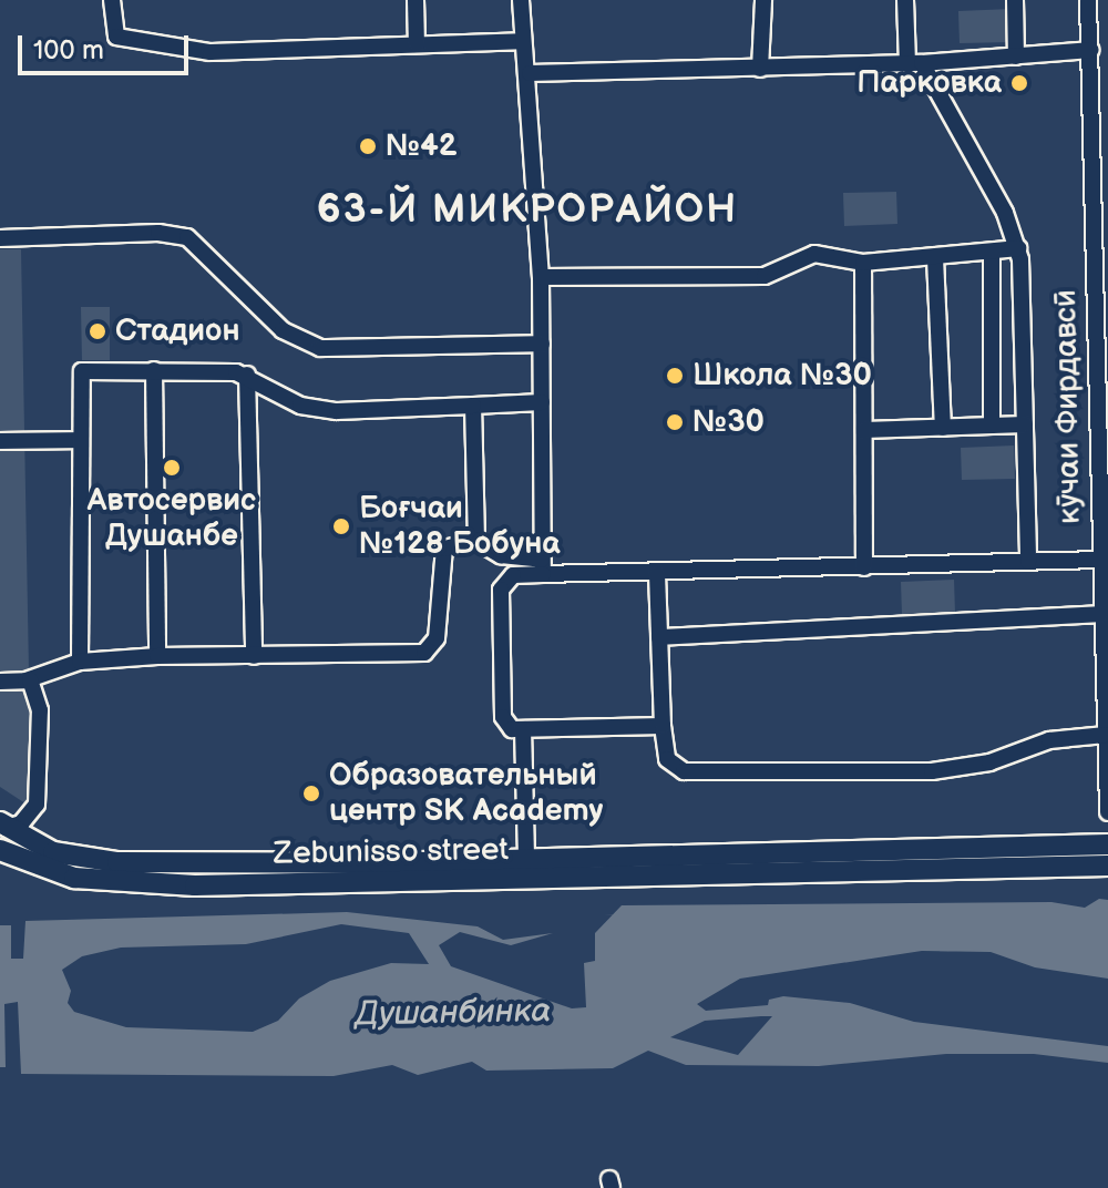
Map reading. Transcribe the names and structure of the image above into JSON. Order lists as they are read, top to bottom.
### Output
{
  "streets": {
    "main road": ["Zebunisso street"],
    "street": ["кӯчаи Фирдавсӣ"]
  },
  "districts": ["63-Й МИКРОРАЙОН"],
  "water": ["Душанбинка"],
  "places": [
    "Парковка",
    "№42",
    "Стадион",
    "Школа №30",
    "№30",
    "Автосервис Душанбе",
    "Боғчаи №128 Бобуна",
    "Образовательный центр SK Academy"
  ],
  "scale_bar": "100 m"
}
